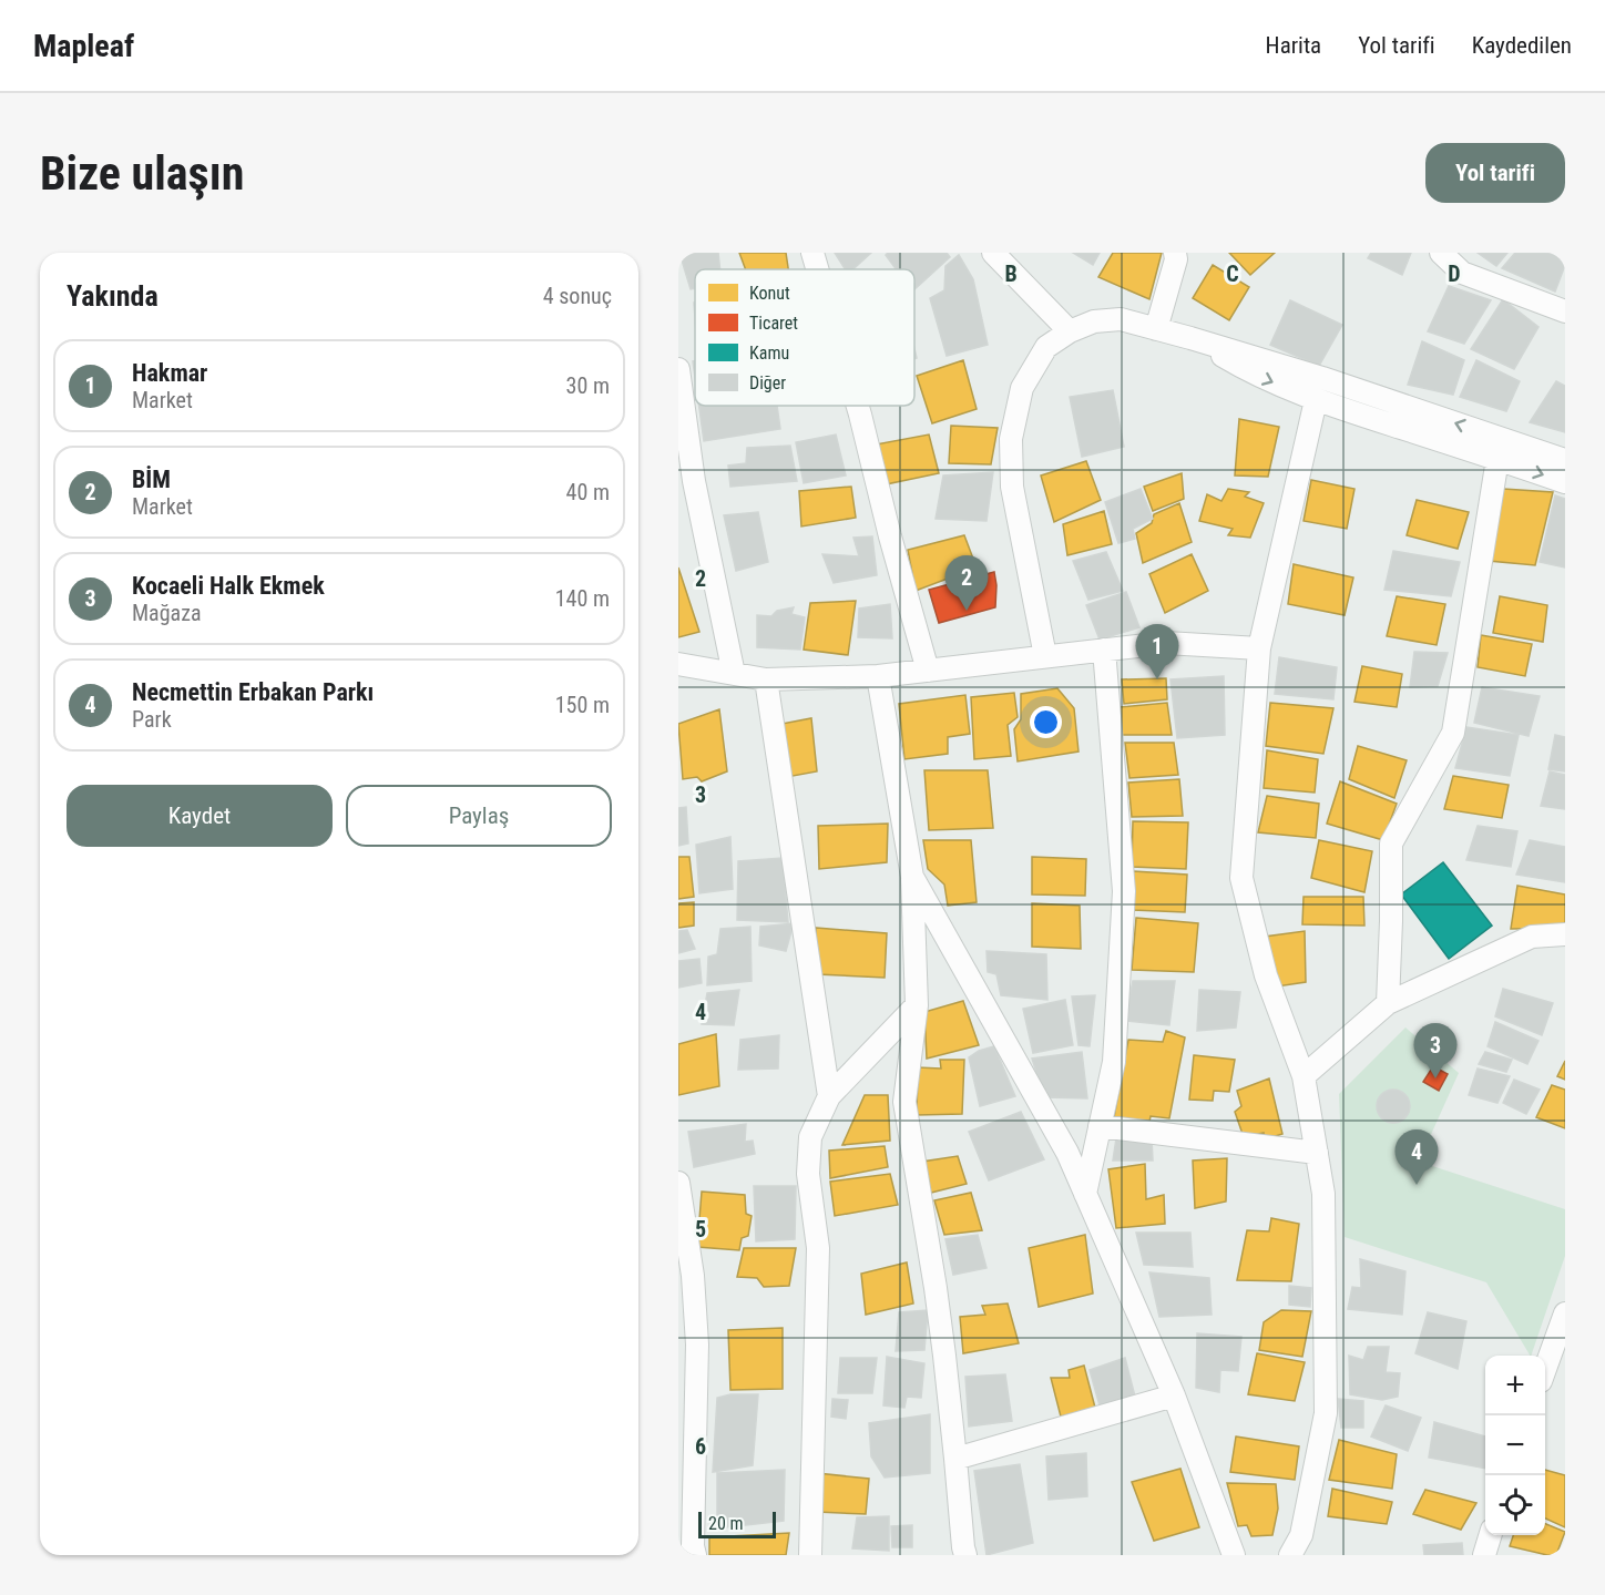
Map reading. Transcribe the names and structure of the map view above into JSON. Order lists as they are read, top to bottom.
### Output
{
  "legend": [
    "Konut",
    "Ticaret",
    "Kamu",
    "Diğer"
  ],
  "scale_bar": "20 m",
  "page": {
    "header": "Mapleaf",
    "nav": ["Harita", "Yol tarifi", "Kaydedilen"],
    "buttons": [
      "Yol tarifi",
      ["Kaydet", "Paylaş"]
    ],
    "title": "Bize ulaşın",
    "heading": ["Yakında", "4 sonuç"],
    "list": [
      {
        "mark": "1",
        "name": "Hakmar",
        "note": "Market",
        "value": "30 m"
      },
      {
        "mark": "2",
        "name": "BİM",
        "note": "Market",
        "value": "40 m"
      },
      {
        "mark": "3",
        "name": "Kocaeli Halk Ekmek",
        "note": "Mağaza",
        "value": "140 m"
      },
      {
        "mark": "4",
        "name": "Necmettin Erbakan Parkı",
        "note": "Park",
        "value": "150 m"
      }
    ],
    "pins": [
      "2",
      "1",
      "3",
      "4"
    ],
    "map_buttons": ["+", "−"],
    "scale": "20 m"
  },
  "grid": {
    "columns": ["B", "C", "D"],
    "rows": [
      "2",
      "3",
      "4",
      "5",
      "6"
    ]
  }
}
